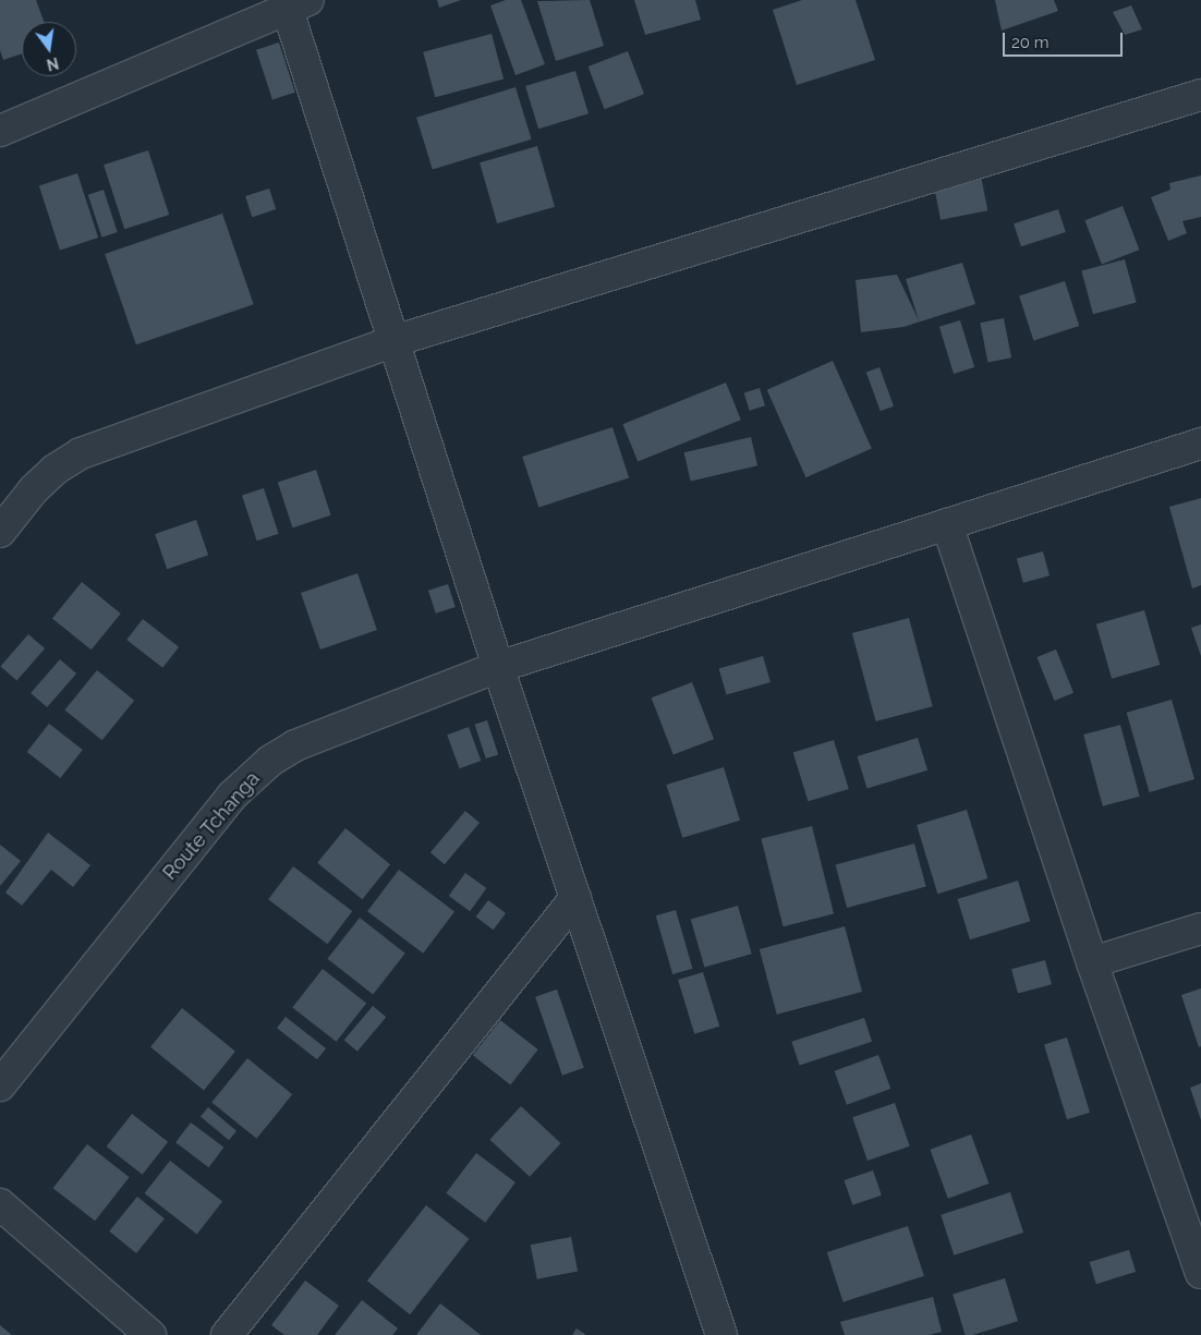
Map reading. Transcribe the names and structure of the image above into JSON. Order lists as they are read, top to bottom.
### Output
{
  "streets": {
    "street": ["Route Tchanga"]
  },
  "scale_bar": "20 m",
  "north": "bottom"
}
